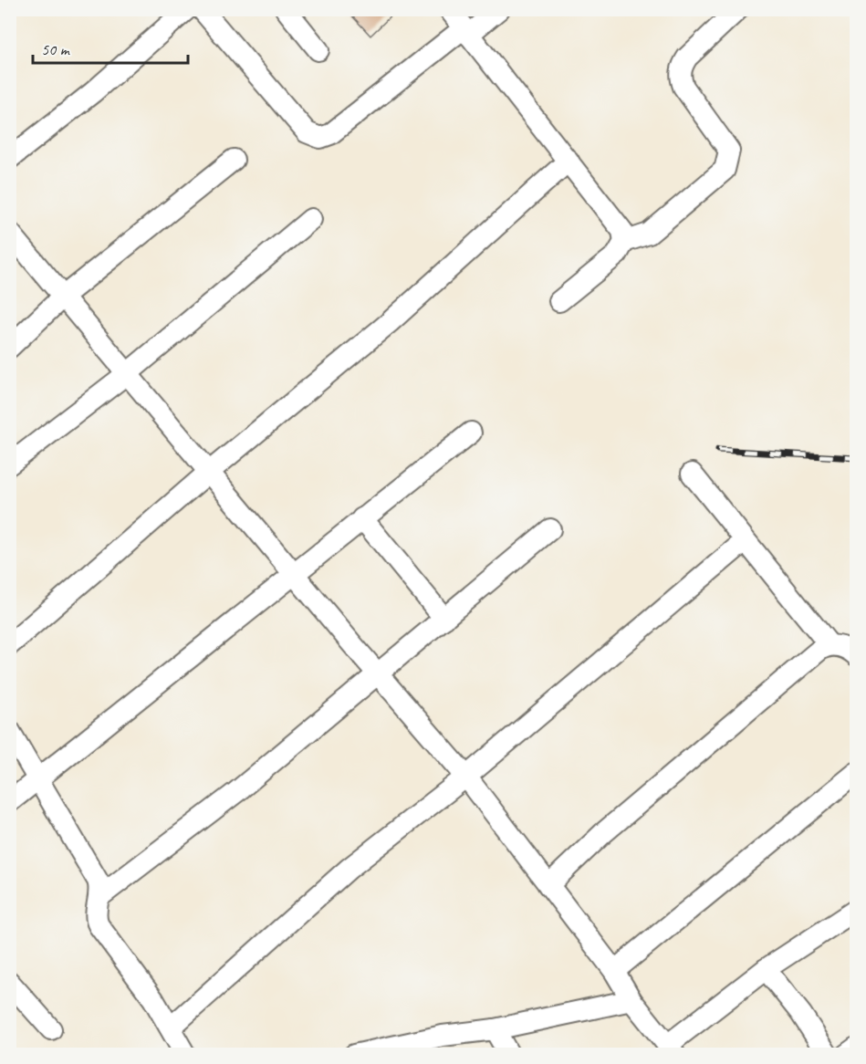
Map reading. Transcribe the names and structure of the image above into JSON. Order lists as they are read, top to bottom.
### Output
{
  "scale_bar": "50 m"
}
